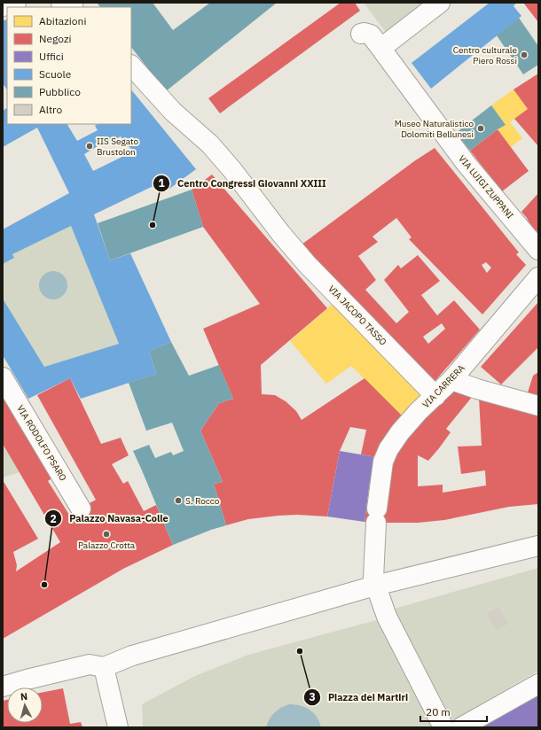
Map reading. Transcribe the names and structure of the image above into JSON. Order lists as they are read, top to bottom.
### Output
{
  "streets": {
    "street": [
      "VIA LUIGI ZUPPANI",
      "VIA JACOPO TASSO",
      "VIA CARRERA",
      "VIA RODOLFO PSARO"
    ]
  },
  "crossings": [
    ["VIA JACOPO TASSO", "VIA CARRERA"]
  ],
  "places": [
    "Centro culturale Piero Rossi",
    "Museo Naturalistico Dolomiti Bellunesi",
    "IIS Segato Brustolon",
    "Centro Congressi Giovanni XXIII",
    "S. Rocco",
    "Palazzo Crotta",
    "Palazzo Navasa-Colle",
    "Piazza dei Martiri"
  ],
  "legend": [
    "Abitazioni",
    "Negozi",
    "Uffici",
    "Scuole",
    "Pubblico",
    "Altro"
  ],
  "scale_bar": "20 m",
  "north": "top"
}
